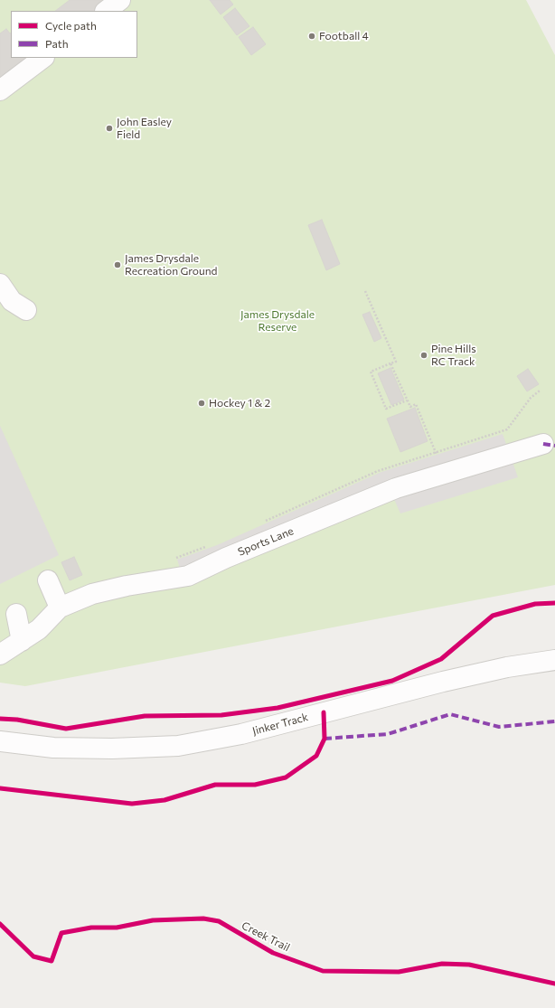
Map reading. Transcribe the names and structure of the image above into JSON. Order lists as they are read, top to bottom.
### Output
{
  "streets": {
    "street": ["Sports Lane", "Jinker Track"],
    "cycle path": ["Creek Trail"]
  },
  "parks": ["James Drysdale Reserve"],
  "places": [
    "Football 4",
    "John Easley Field",
    "James Drysdale Recreation Ground",
    "Pine Hills RC Track",
    "Hockey 1 & 2"
  ],
  "legend": ["Cycle path", "Path"]
}
